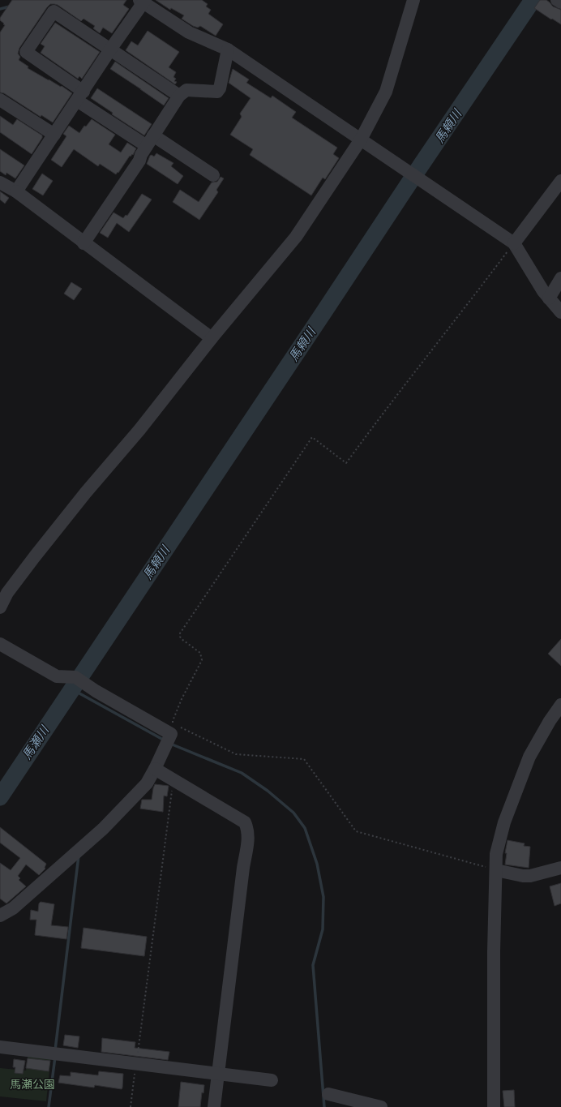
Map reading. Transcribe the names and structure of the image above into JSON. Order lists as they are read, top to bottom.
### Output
{
  "water": ["馬頼川", "馬瀬川"],
  "parks": ["馬瀬公園"]
}
